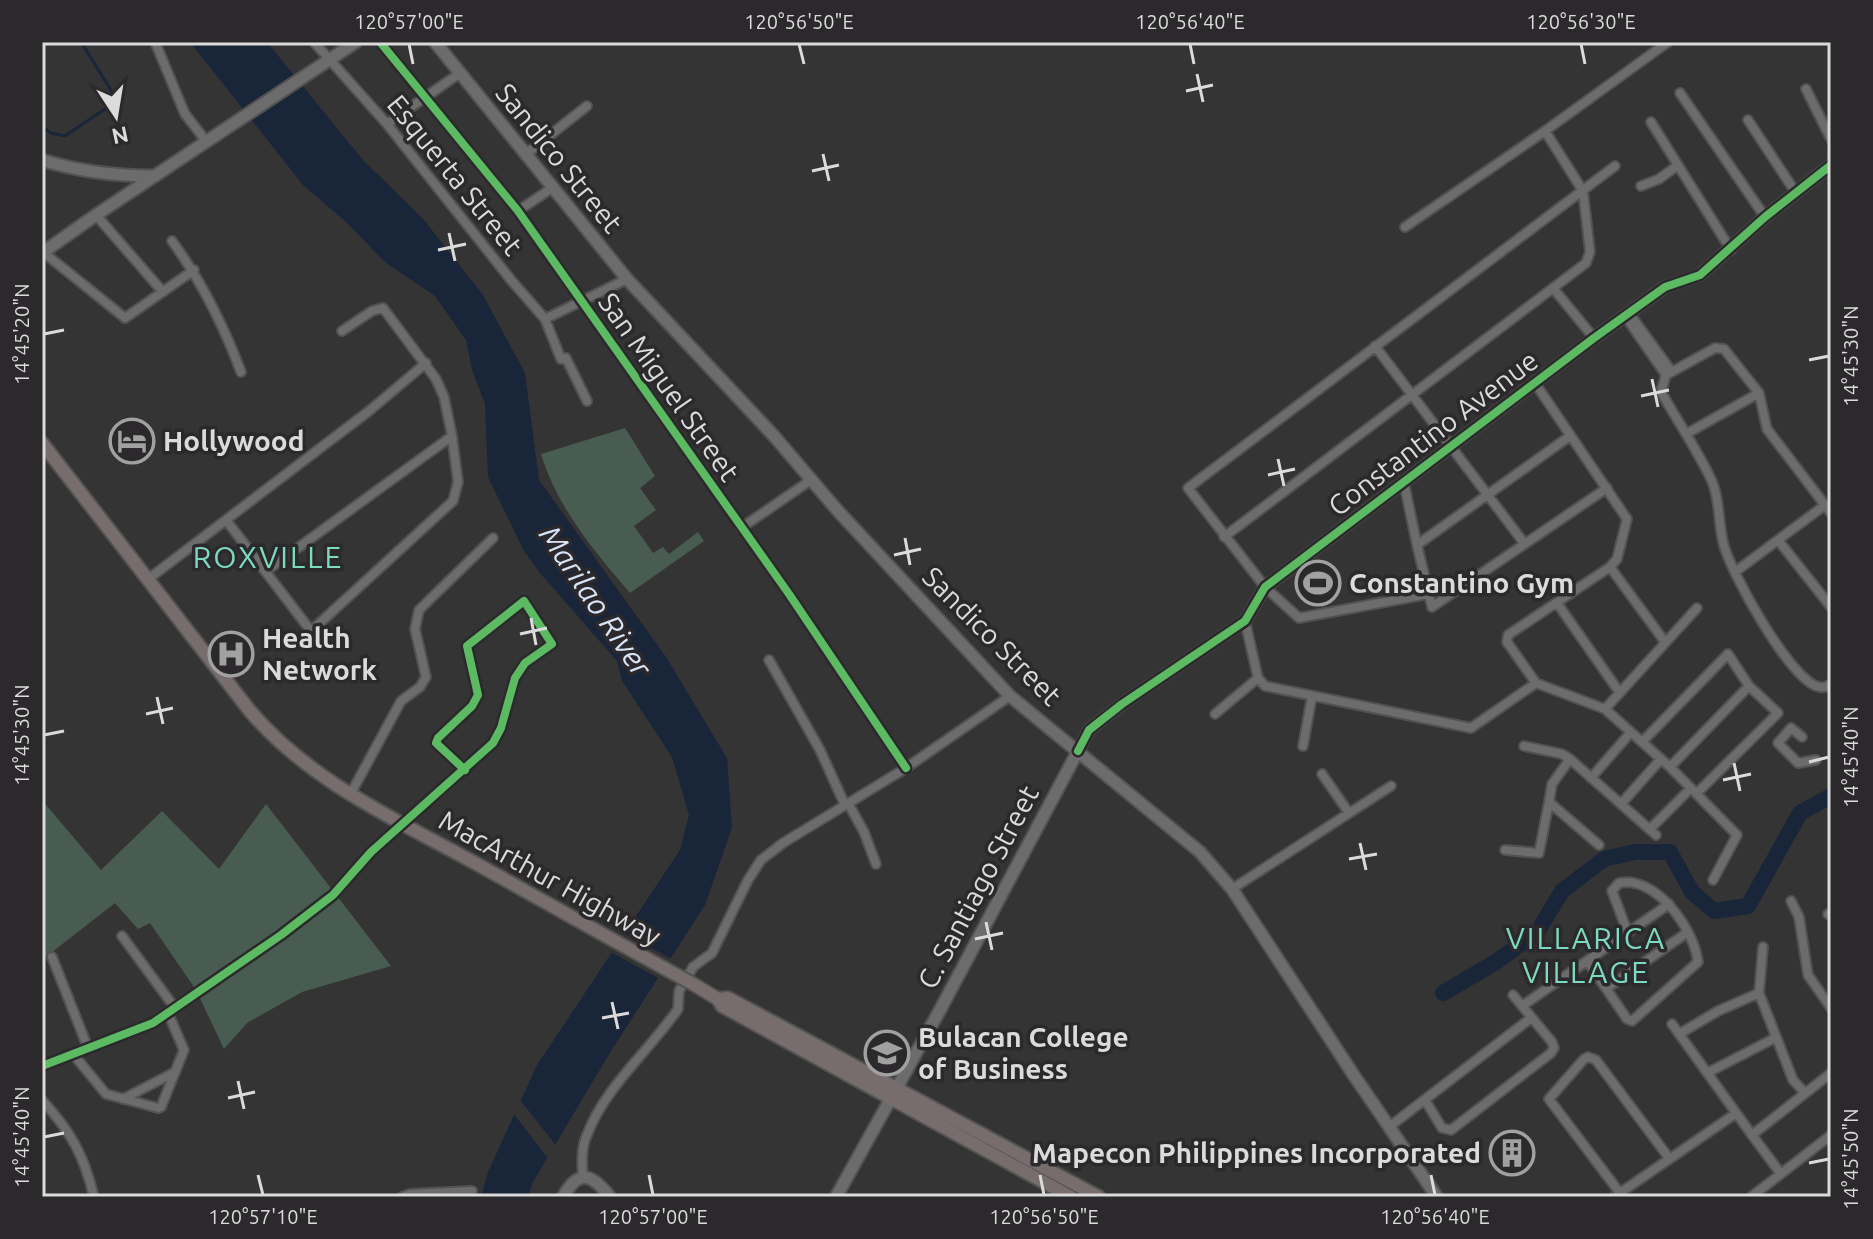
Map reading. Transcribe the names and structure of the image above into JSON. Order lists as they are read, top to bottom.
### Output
{
  "streets": {
    "highway": ["MacArthur Highway"],
    "main road": ["Sandico Street", "C. Santiago Street"],
    "street": ["Esquerta Street", "San Miguel Street", "Constantino Avenue"]
  },
  "crossings": [
    ["Sandico Street", "Constantino Avenue"],
    ["Sandico Street", "C. Santiago Street"],
    ["Constantino Avenue", "C. Santiago Street"],
    ["MacArthur Highway", "C. Santiago Street"]
  ],
  "districts": ["ROXVILLE", "VILLARICA VILLAGE"],
  "water": ["Marilao River"],
  "places": {
    "hotel": ["Hollywood"],
    "sports": ["Constantino Gym"],
    "hospital": ["Health Network"],
    "school or university": ["Bulacan College of Business"],
    "building": ["Mapecon Philippines Incorporated"]
  },
  "north": "bottom",
  "coordinates": [
    "120°57'00\"E",
    "120°56'50\"E",
    "120°56'40\"E",
    "120°56'30\"E",
    "14°45'20\"N",
    "14°45'30\"N",
    "14°45'40\"N",
    "14°45'50\"N",
    "120°57'10\"E"
  ]
}
